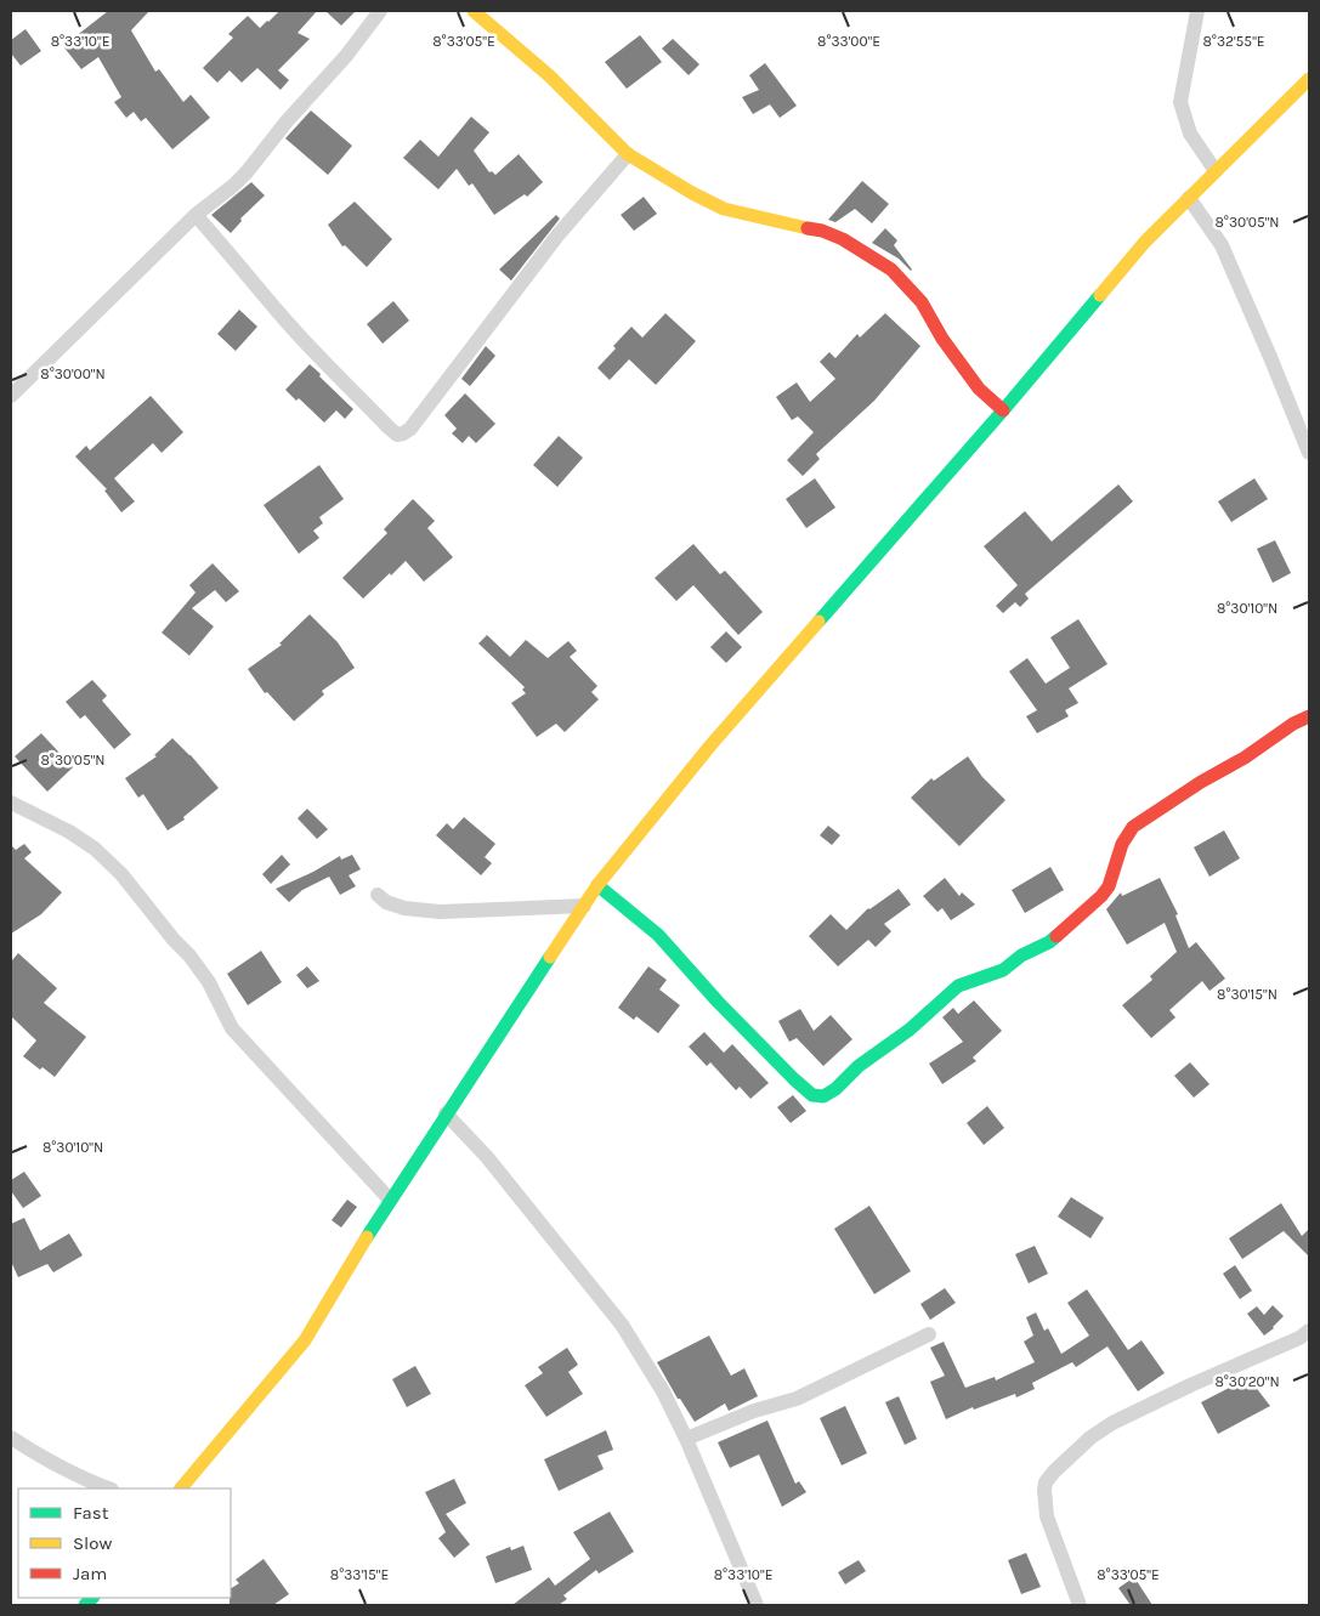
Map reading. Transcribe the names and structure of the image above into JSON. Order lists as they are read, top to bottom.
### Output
{
  "legend": ["Fast", "Slow", "Jam"],
  "coordinates": [
    "8°33'10\"E",
    "8°33'05\"E",
    "8°33'00\"E",
    "8°32'55\"E",
    "8°30'05\"N",
    "8°30'00\"N",
    "8°30'10\"N",
    "8°30'15\"N",
    "8°30'20\"N",
    "8°33'15\"E"
  ]
}
